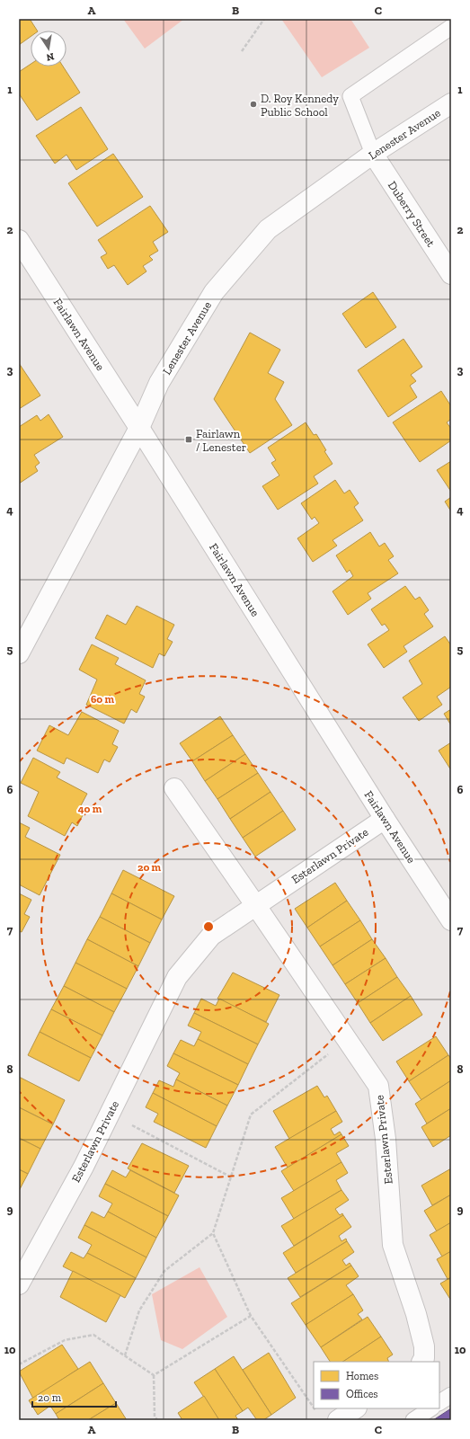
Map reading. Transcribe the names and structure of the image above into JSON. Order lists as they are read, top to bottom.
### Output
{
  "streets": {
    "street": [
      "Lenester Avenue",
      "Duberry Street",
      "Fairlawn Avenue",
      "Esterlawn Private"
    ]
  },
  "crossings": [
    ["Lenester Avenue", "Duberry Street"],
    ["Lenester Avenue", "Fairlawn Avenue"],
    ["Fairlawn Avenue", "Esterlawn Private"]
  ],
  "places": {
    "other": ["D. Roy Kennedy Public School"],
    "transit": ["Fairlawn / Lenester"]
  },
  "legend": ["Homes", "Offices"],
  "scale_bar": "20 m",
  "north": "bottom",
  "grid": {
    "columns": ["A", "B", "C"],
    "rows": [
      "1",
      "2",
      "3",
      "4",
      "5",
      "6",
      "7",
      "8",
      "9",
      "10"
    ]
  },
  "rings": ["60 m", "40 m", "20 m"]
}
